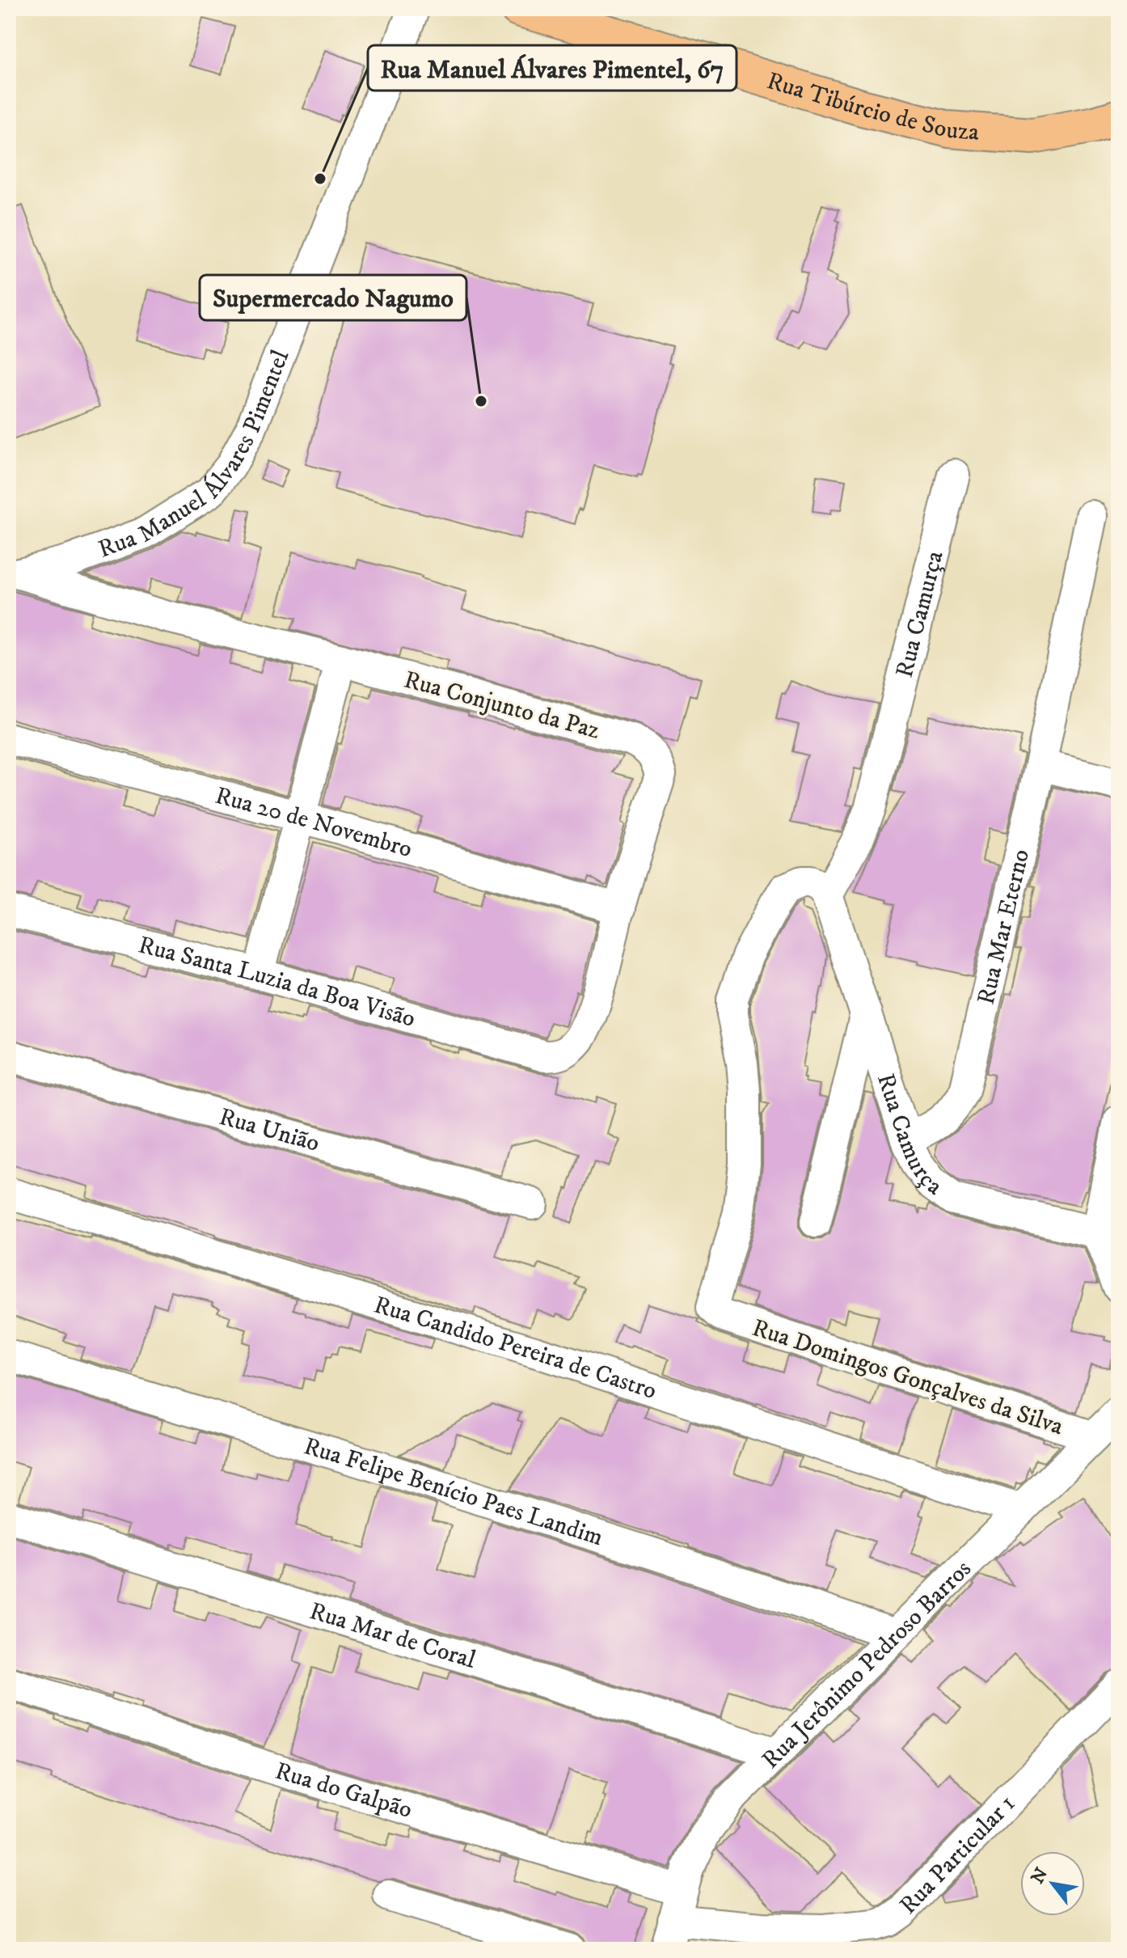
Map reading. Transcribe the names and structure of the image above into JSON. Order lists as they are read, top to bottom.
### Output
{
  "streets": {
    "main road": ["Rua Tibúrcio de Souza"],
    "street": [
      "Rua Manuel Álvares Pimentel",
      "Rua Camurça",
      "Rua Conjunto da Paz",
      "Rua 20 de Novembro",
      "Rua Mar Eterno",
      "Rua Santa Luzia da Boa Visão",
      "Rua União",
      "Rua Candido Pereira de Castro",
      "Rua Domingos Gonçalves da Silva",
      "Rua Felipe Benício Paes Landim",
      "Rua Mar de Coral",
      "Rua Jerônimo Pedroso Barros",
      "Rua do Galpão",
      "Rua Particular 1"
    ]
  },
  "crossings": [
    ["Rua Manuel Álvares Pimentel", "Rua Conjunto da Paz"],
    ["Rua Camurça", "Rua Mar Eterno"],
    ["Rua Camurça", "Rua Domingos Gonçalves da Silva"],
    ["Rua Conjunto da Paz", "Rua 20 de Novembro"],
    ["Rua Conjunto da Paz", "Rua Santa Luzia da Boa Visão"],
    ["Rua Candido Pereira de Castro", "Rua Jerônimo Pedroso Barros"],
    ["Rua Domingos Gonçalves da Silva", "Rua Jerônimo Pedroso Barros"],
    ["Rua Felipe Benício Paes Landim", "Rua Jerônimo Pedroso Barros"],
    ["Rua Mar de Coral", "Rua Jerônimo Pedroso Barros"],
    ["Rua Jerônimo Pedroso Barros", "Rua do Galpão"],
    ["Rua Jerônimo Pedroso Barros", "Rua Particular 1"]
  ],
  "places": ["Rua Manuel Álvares Pimentel, 67", "Supermercado Nagumo"],
  "north": "top left"
}
